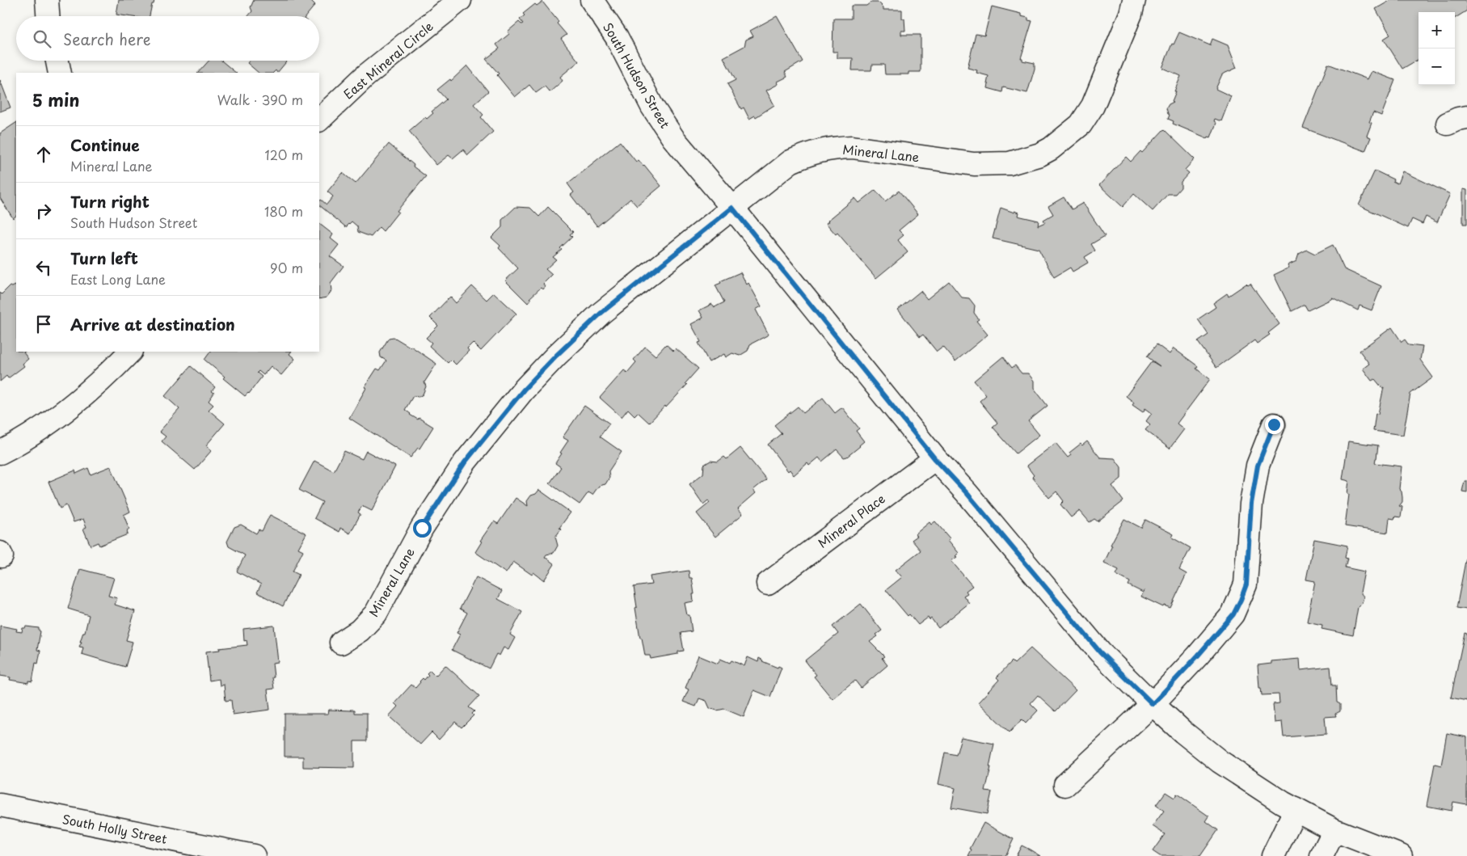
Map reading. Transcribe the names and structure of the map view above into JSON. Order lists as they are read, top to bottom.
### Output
{
  "streets": {
    "street": [
      "East Mineral Circle",
      "South Hudson Street",
      "Mineral Lane",
      "Mineral Place",
      "South Holly Street"
    ]
  },
  "crossings": [
    ["South Hudson Street", "Mineral Lane"],
    ["South Hudson Street", "Mineral Place"]
  ],
  "page": {
    "map_buttons": ["+", "−"],
    "search": "Search here",
    "heading": ["5 min", "Walk · 390 m"],
    "list": [
      ["Continue", "Mineral Lane", "120 m"],
      ["Turn right", "South Hudson Street", "180 m"],
      ["Turn left", "East Long Lane", "90 m"],
      "Arrive at destination"
    ]
  }
}
